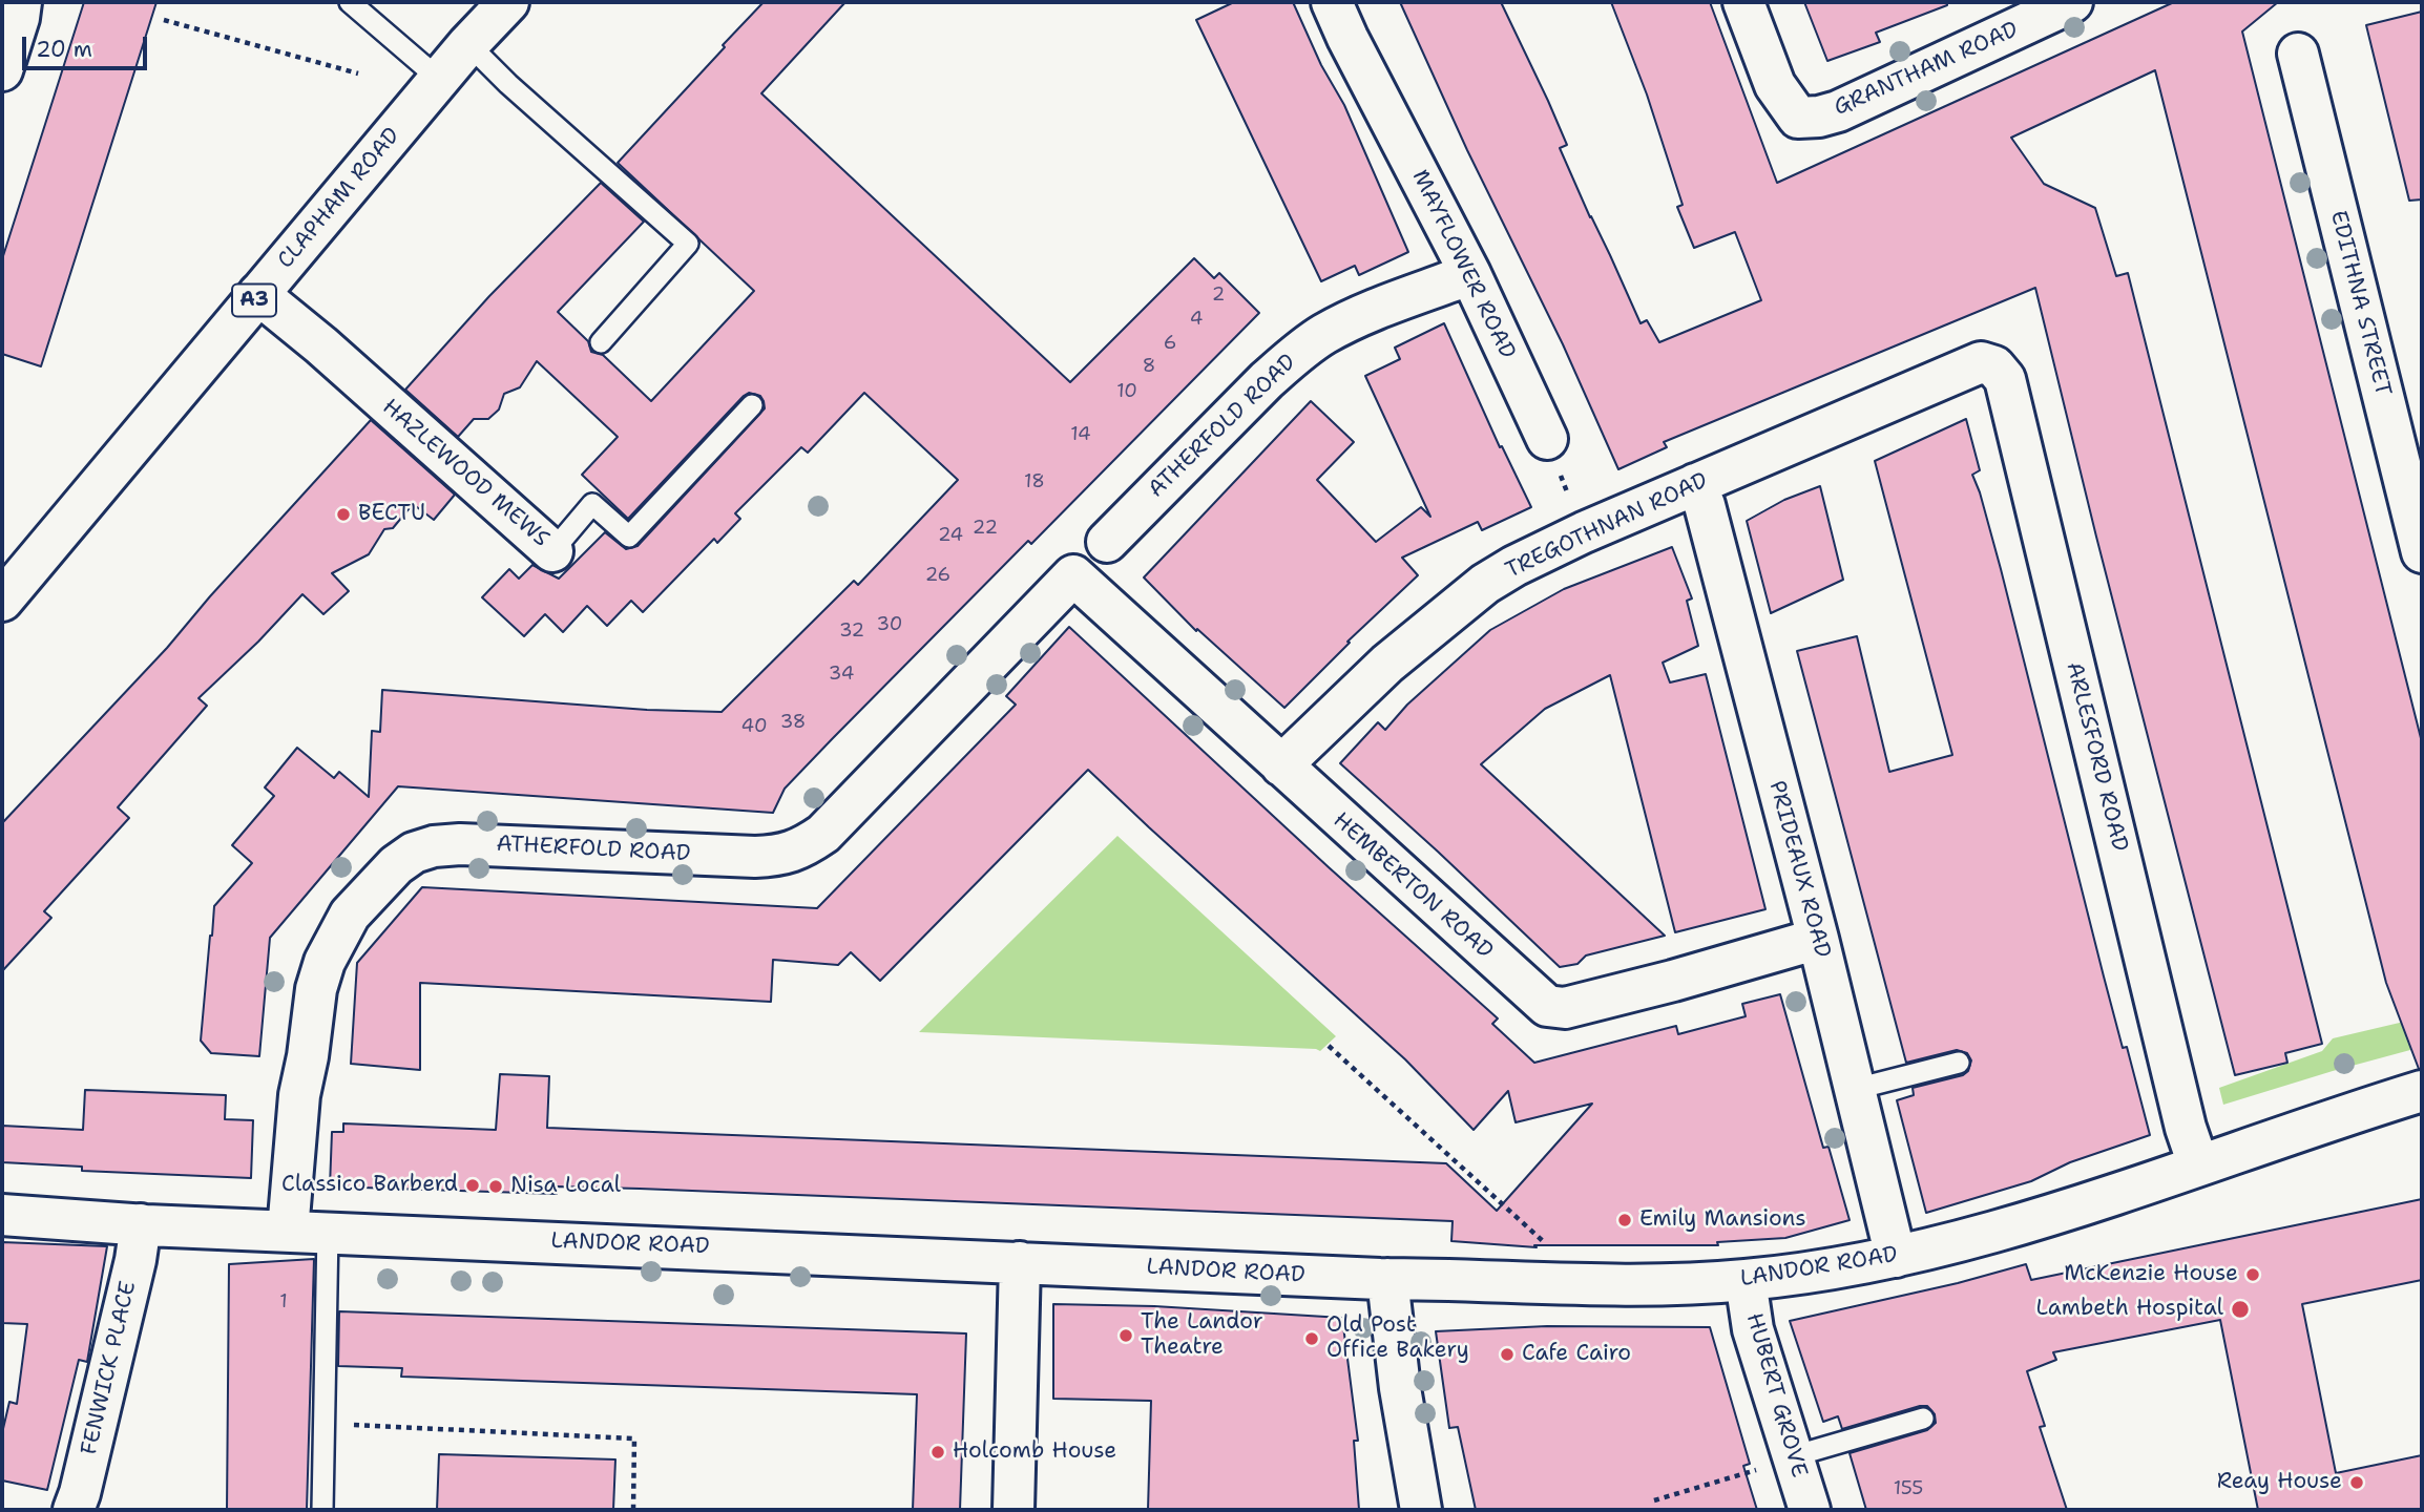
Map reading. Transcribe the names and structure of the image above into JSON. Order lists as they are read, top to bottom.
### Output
{
  "streets": {
    "main road": [
      "GRANTHAM ROAD",
      "CLAPHAM ROAD",
      "MAYFLOWER ROAD",
      "A3",
      "EDITHNA STREET",
      "ATHERFOLD ROAD",
      "HAZLEWOOD MEWS",
      "TREGOTHNAN ROAD",
      "ARLESFORD ROAD",
      "PRIDEAUX ROAD",
      "HEMBERTON ROAD",
      "LANDOR ROAD",
      "FENWICK PLACE",
      "HUBERT GROVE"
    ]
  },
  "crossings": [
    ["CLAPHAM ROAD", "HAZLEWOOD MEWS"],
    ["MAYFLOWER ROAD", "ATHERFOLD ROAD"],
    ["ATHERFOLD ROAD", "HEMBERTON ROAD"],
    ["ATHERFOLD ROAD", "LANDOR ROAD"],
    ["TREGOTHNAN ROAD", "ARLESFORD ROAD"],
    ["TREGOTHNAN ROAD", "PRIDEAUX ROAD"],
    ["TREGOTHNAN ROAD", "HEMBERTON ROAD"],
    ["ARLESFORD ROAD", "LANDOR ROAD"],
    ["PRIDEAUX ROAD", "HEMBERTON ROAD"],
    ["PRIDEAUX ROAD", "LANDOR ROAD"],
    ["LANDOR ROAD", "FENWICK PLACE"],
    ["LANDOR ROAD", "HUBERT GROVE"]
  ],
  "places": [
    "BECTU",
    "Classico Barberd",
    "Nisa Local",
    "Emily Mansions",
    "McKenzie House",
    "Lambeth Hospital",
    "The Landor Theatre",
    "Old Post Office Bakery",
    "Cafe Cairo",
    "Holcomb House",
    "Reay House"
  ],
  "house_numbers": [
    "2",
    "4",
    "6",
    "8",
    "10",
    "14",
    "18",
    "22",
    "24",
    "26",
    "30",
    "32",
    "34",
    "38",
    "40",
    "1",
    "155"
  ],
  "scale_bar": "20 m"
}
